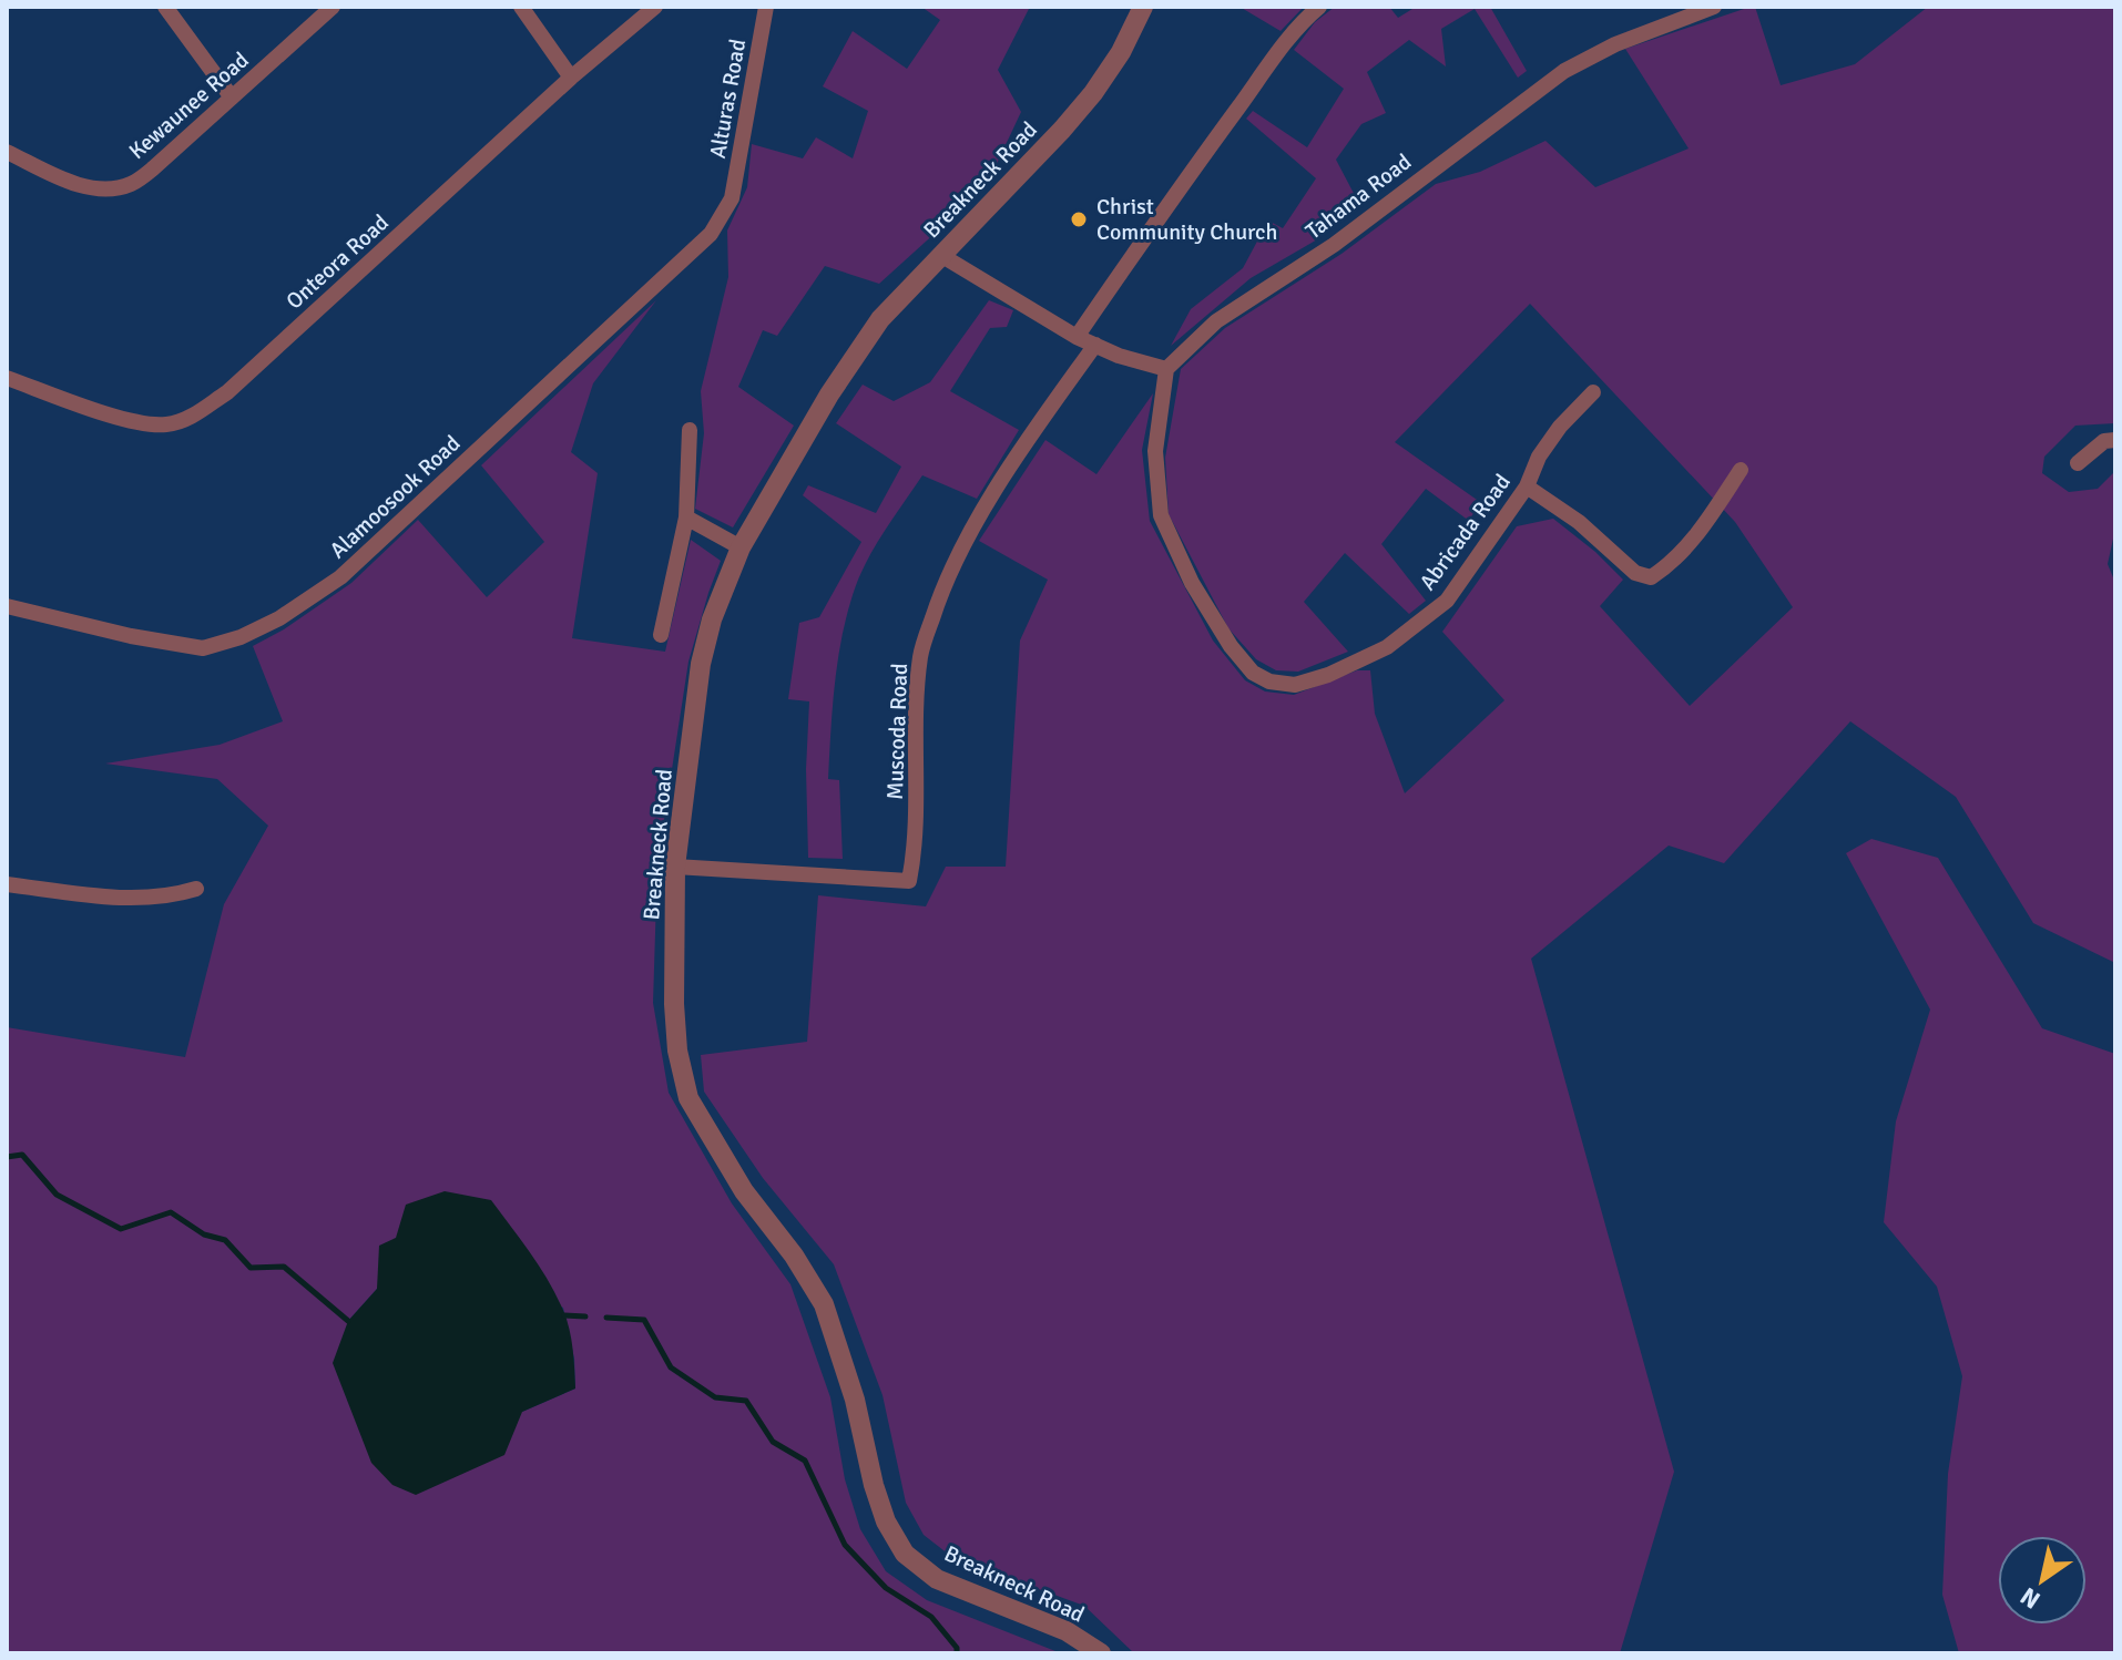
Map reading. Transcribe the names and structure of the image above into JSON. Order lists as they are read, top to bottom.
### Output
{
  "streets": {
    "street": [
      "Alturas Road",
      "Kewaunee Road",
      "Breakneck Road",
      "Tahama Road",
      "Onteora Road",
      "Alamoosook Road",
      "Abricada Road",
      "Muscoda Road"
    ]
  },
  "crossings": [
    ["Alturas Road", "Alamoosook Road"],
    ["Breakneck Road", "Muscoda Road"],
    ["Tahama Road", "Abricada Road"]
  ],
  "places": ["Christ Community Church"],
  "north": "bottom left"
}
